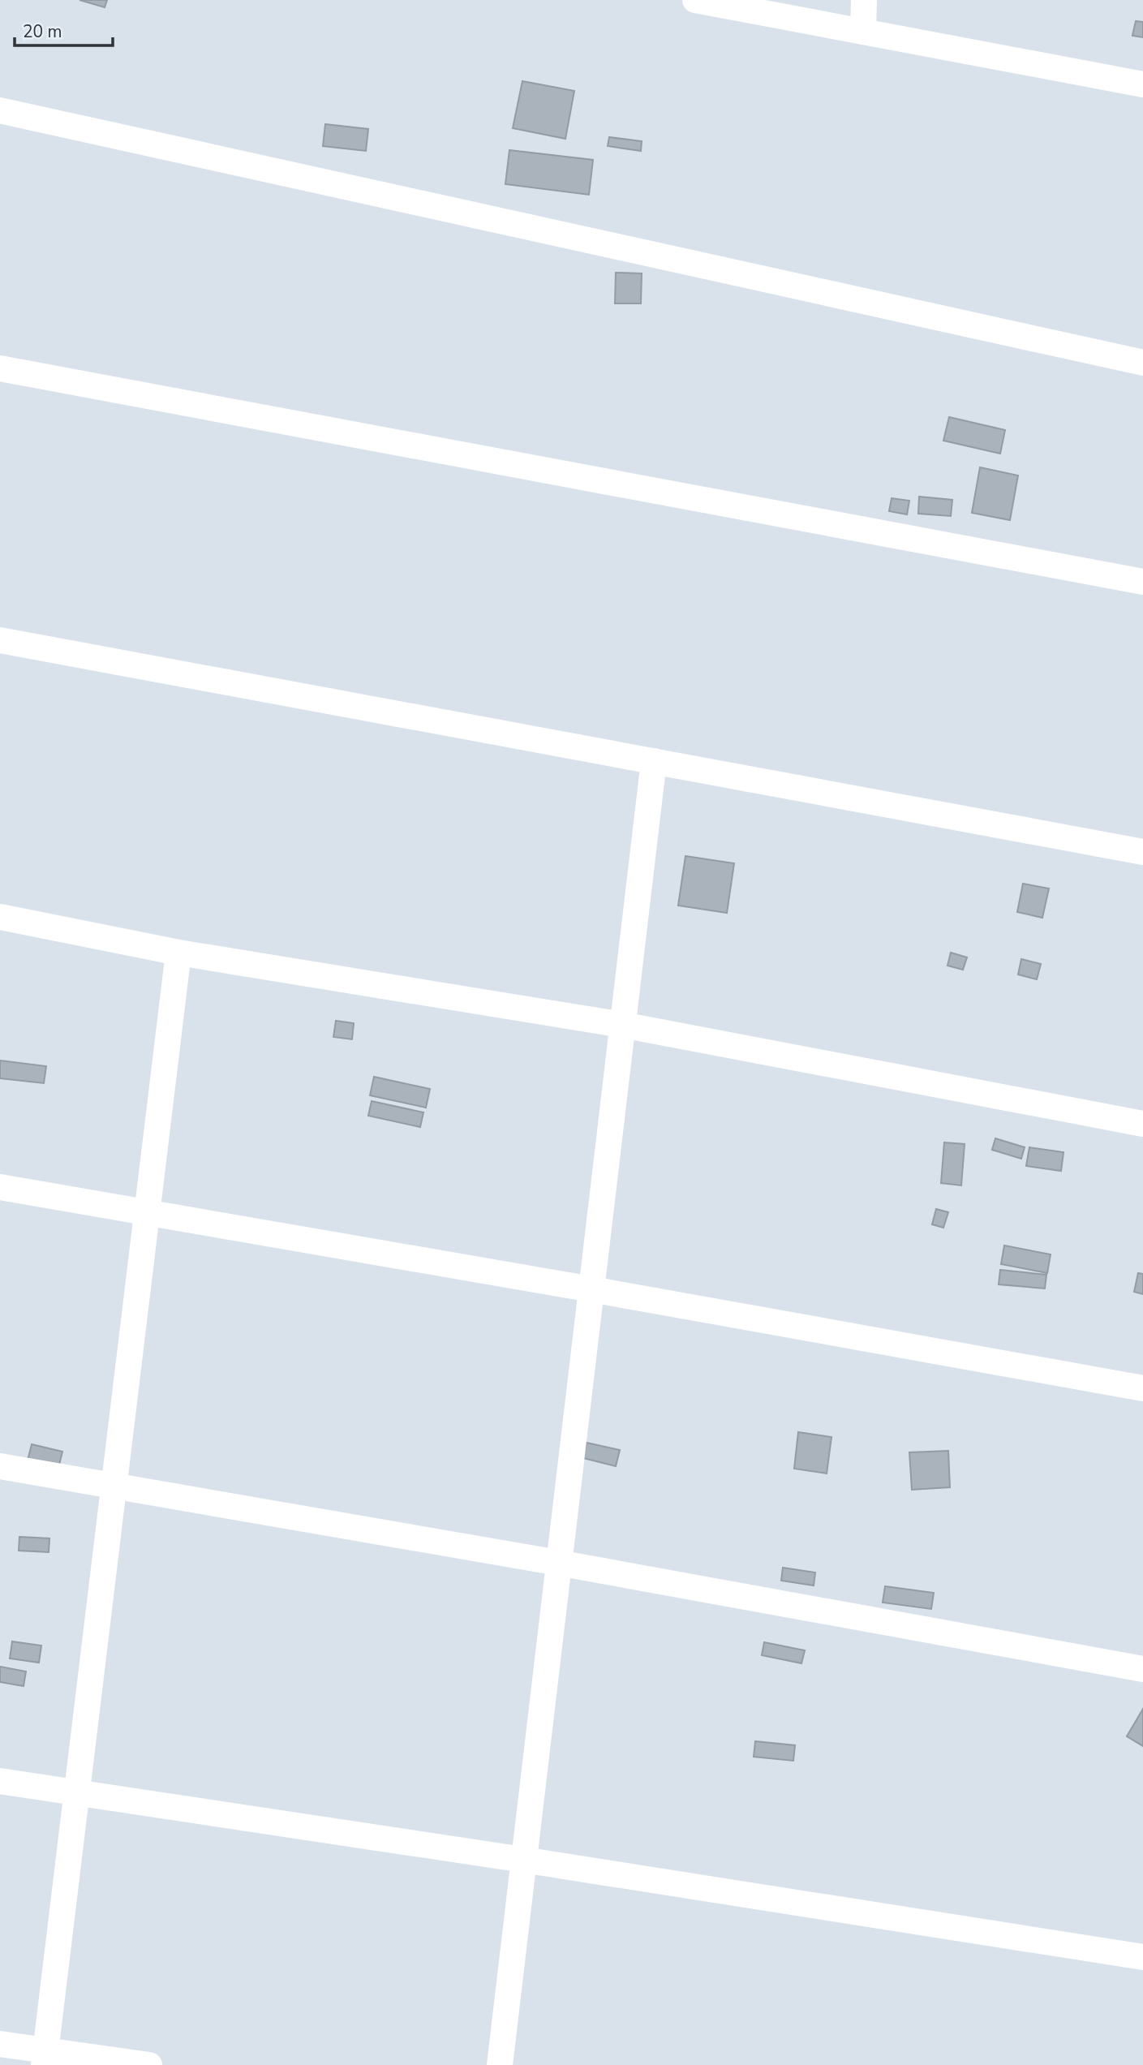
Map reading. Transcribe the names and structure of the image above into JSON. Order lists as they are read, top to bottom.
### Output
{
  "scale_bar": "20 m"
}
